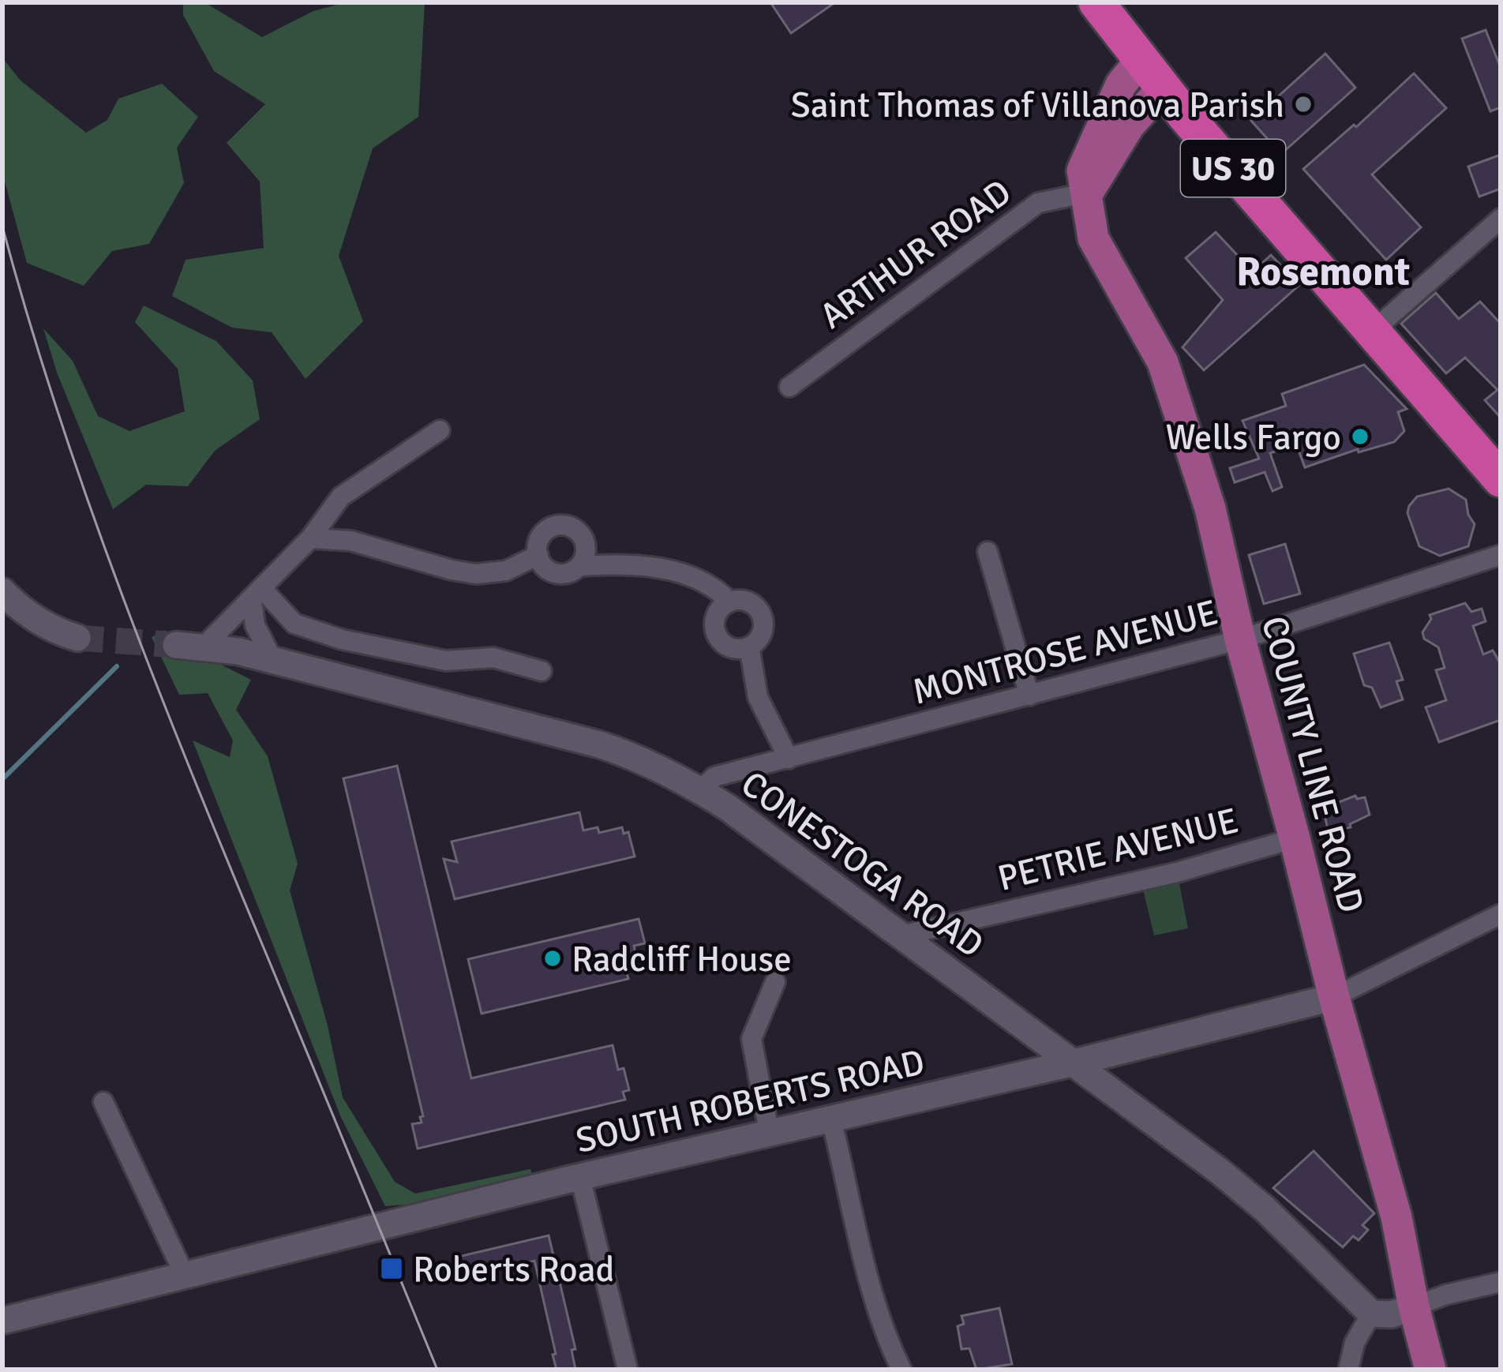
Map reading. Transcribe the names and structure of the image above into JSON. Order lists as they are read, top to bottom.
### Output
{
  "streets": {
    "highway": ["US 30"],
    "main road": ["COUNTY LINE ROAD", "CONESTOGA ROAD", "SOUTH ROBERTS ROAD"],
    "street": ["ARTHUR ROAD", "MONTROSE AVENUE", "PETRIE AVENUE"]
  },
  "crossings": [
    ["US 30", "COUNTY LINE ROAD"],
    ["ARTHUR ROAD", "COUNTY LINE ROAD"],
    ["MONTROSE AVENUE", "COUNTY LINE ROAD"],
    ["MONTROSE AVENUE", "CONESTOGA ROAD"],
    ["COUNTY LINE ROAD", "PETRIE AVENUE"],
    ["COUNTY LINE ROAD", "SOUTH ROBERTS ROAD"],
    ["PETRIE AVENUE", "CONESTOGA ROAD"],
    ["CONESTOGA ROAD", "SOUTH ROBERTS ROAD"]
  ],
  "districts": ["Rosemont"],
  "places": {
    "other": ["Saint Thomas of Villanova Parish", "Wells Fargo", "Radcliff House"],
    "transit": ["Roberts Road"]
  }
}
